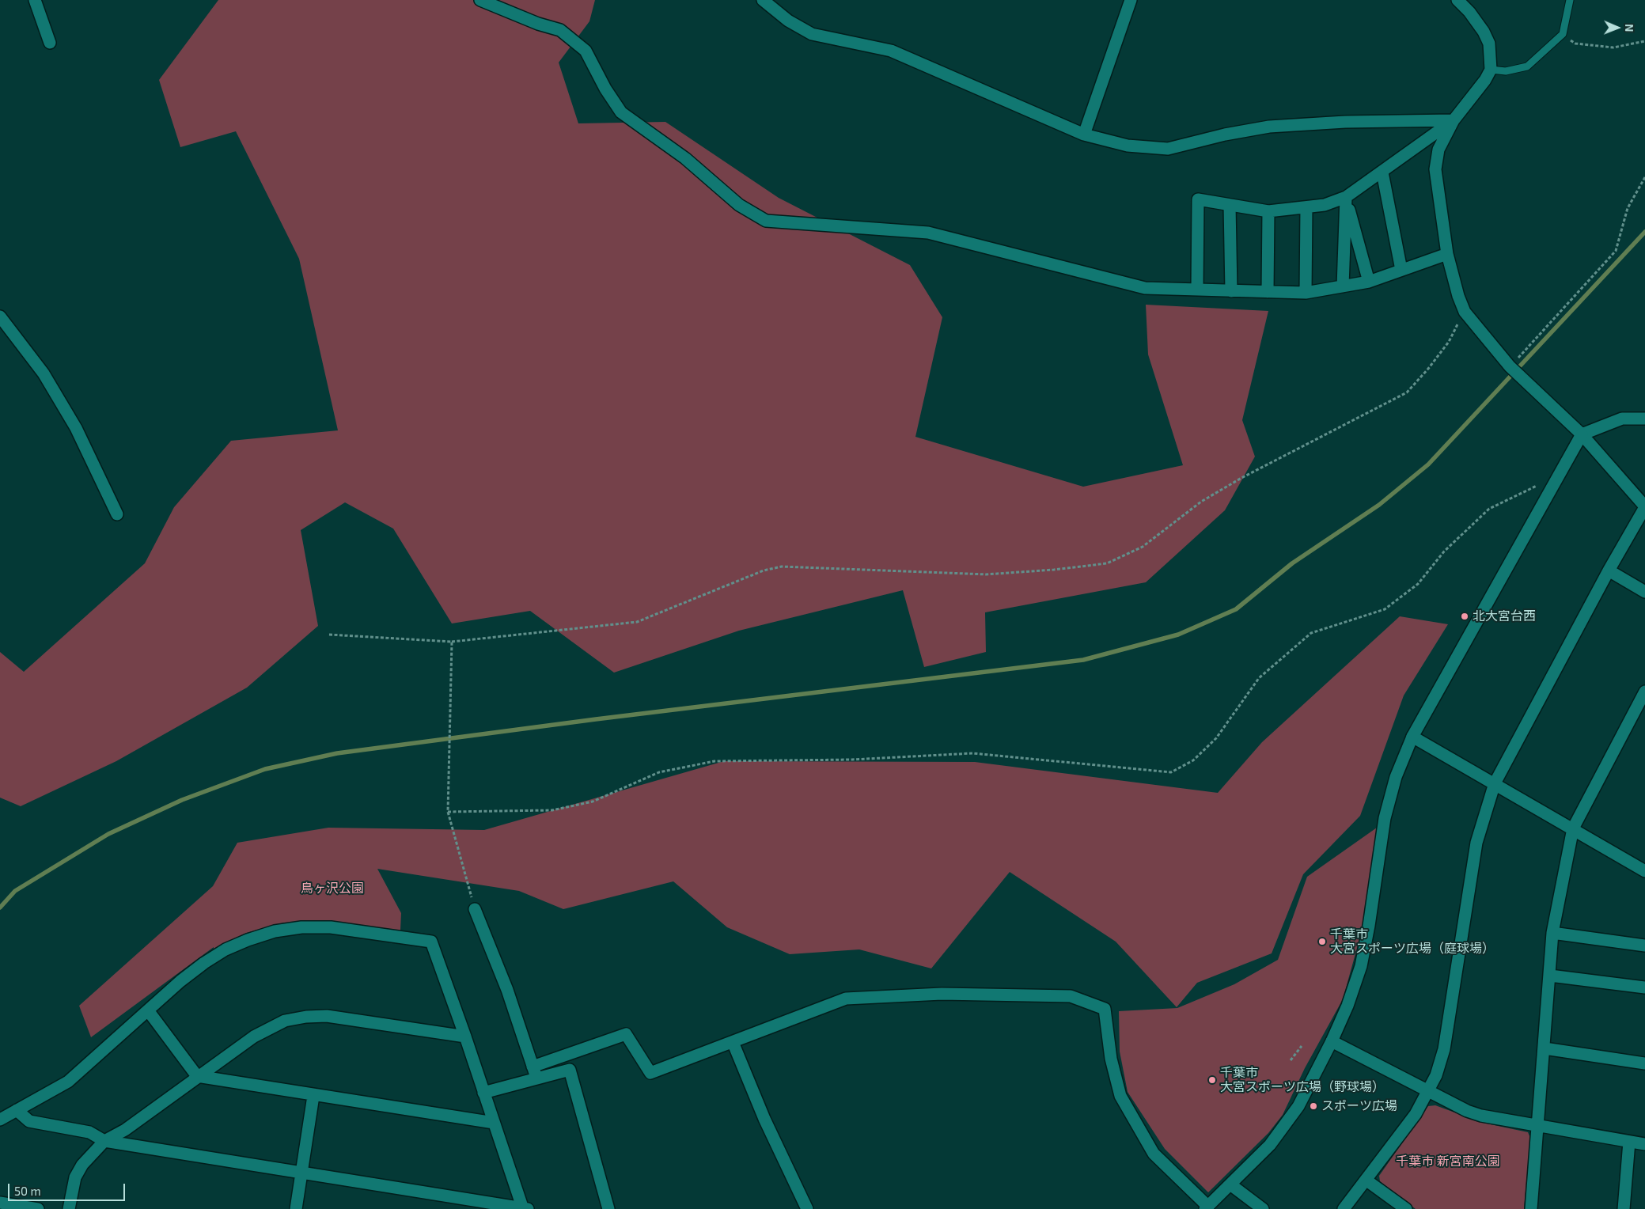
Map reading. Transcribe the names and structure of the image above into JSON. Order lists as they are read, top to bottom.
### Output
{
  "parks": ["鳥ヶ沢公園", "千葉市 新宮南公園"],
  "places": [
    "北大宮台西",
    "千葉市 大宮スポーツ広場（庭球場）",
    "千葉市 大宮スポーツ広場（野球場）",
    "スポーツ広場"
  ],
  "scale_bar": "50 m",
  "north": "right"
}
